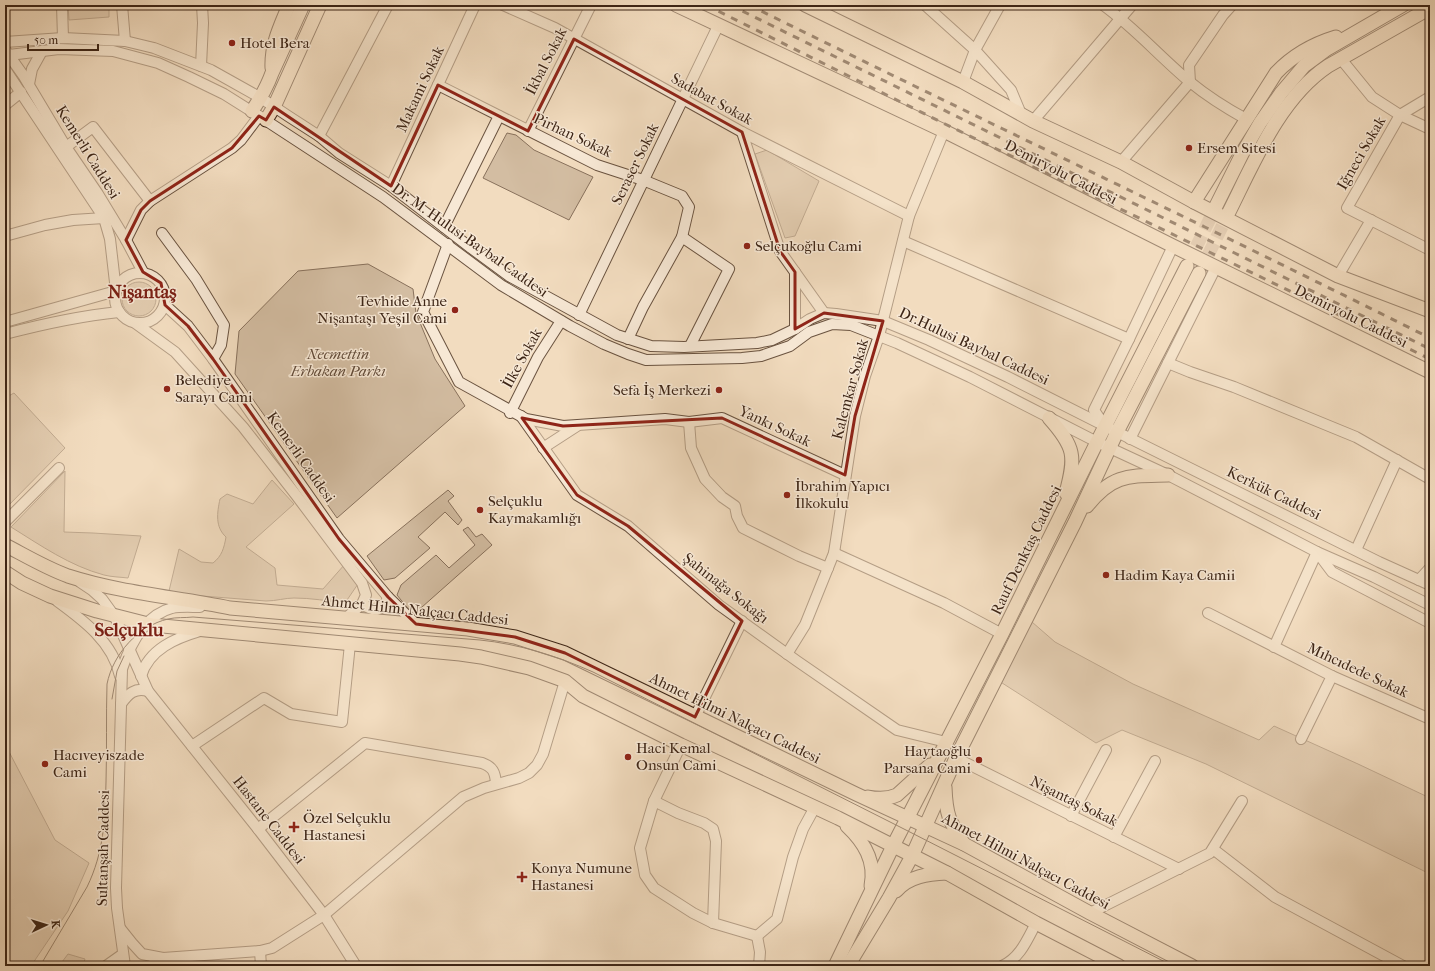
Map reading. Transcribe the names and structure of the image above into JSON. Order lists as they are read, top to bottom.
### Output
{
  "streets": {
    "main road": ["Demiryolu Caddesi", "Rauf Denktaş Caddesi", "Ahmet Hilmi Nalçacı Caddesi"],
    "street": [
      "İkbal Sokak",
      "Makami Sokak",
      "Sadabat Sokak",
      "Pirhan Sokak",
      "Kemerli Caddesi",
      "Iğneci Sokak",
      "Seraser Sokak",
      "Dr. M. Hulusi Baybal Caddesi",
      "Dr.Hulusi Baybal Caddesi",
      "İlke Sokak",
      "Kalemkar Sokak",
      "Yankı Sokak",
      "Kerkük Caddesi",
      "Şahinağa Sokağı",
      "Mıhcıdede Sokak",
      "Nişantaş Sokak",
      "Hastane Caddesi",
      "Sultanşah Caddesi"
    ]
  },
  "crossings": [
    ["İkbal Sokak", "Sadabat Sokak"],
    ["İkbal Sokak", "Pirhan Sokak"],
    ["Makami Sokak", "Pirhan Sokak"],
    ["Makami Sokak", "Dr. M. Hulusi Baybal Caddesi"],
    ["Sadabat Sokak", "Seraser Sokak"],
    ["Sadabat Sokak", "Kalemkar Sokak"],
    ["Pirhan Sokak", "Seraser Sokak"],
    ["Pirhan Sokak", "Dr. M. Hulusi Baybal Caddesi"],
    ["Kemerli Caddesi", "Ahmet Hilmi Nalçacı Caddesi"],
    ["Seraser Sokak", "Demiryolu Caddesi"],
    ["Seraser Sokak", "Dr. M. Hulusi Baybal Caddesi"],
    ["Demiryolu Caddesi", "Kalemkar Sokak"],
    ["Dr. M. Hulusi Baybal Caddesi", "Dr.Hulusi Baybal Caddesi"],
    ["Dr. M. Hulusi Baybal Caddesi", "İlke Sokak"],
    ["Dr.Hulusi Baybal Caddesi", "Kalemkar Sokak"],
    ["Dr.Hulusi Baybal Caddesi", "Kerkük Caddesi"],
    ["Dr.Hulusi Baybal Caddesi", "Rauf Denktaş Caddesi"],
    ["Kalemkar Sokak", "Yankı Sokak"],
    ["Kalemkar Sokak", "Şahinağa Sokağı"],
    ["Yankı Sokak", "Şahinağa Sokağı"],
    ["Kerkük Caddesi", "Rauf Denktaş Caddesi"],
    ["Rauf Denktaş Caddesi", "Şahinağa Sokağı"],
    ["Rauf Denktaş Caddesi", "Ahmet Hilmi Nalçacı Caddesi"],
    ["Rauf Denktaş Caddesi", "Nişantaş Sokak"],
    ["Ahmet Hilmi Nalçacı Caddesi", "Hastane Caddesi"]
  ],
  "districts": ["Nişantaş", "Selçuklu"],
  "parks": ["Necmettin Erbakan Parkı"],
  "places": {
    "other": [
      "Hotel Bera",
      "Ersem Sitesi",
      "Selçukoğlu Cami",
      "Tevhide Anne Nişantaşı Yeşil Cami",
      "Belediye Sarayı Cami",
      "Sefa İş Merkezi",
      "İbrahim Yapıcı İlkokulu",
      "Selçuklu Kaymakamlığı",
      "Hadim Kaya Camii",
      "Haci Kemal Onsun Cami",
      "Haytaoğlu Parsana Cami",
      "Hacıveyiszade Cami"
    ],
    "health": ["Özel Selçuklu Hastanesi", "Konya Numune Hastanesi"]
  },
  "scale_bar": "50 m",
  "north": "right"
}
